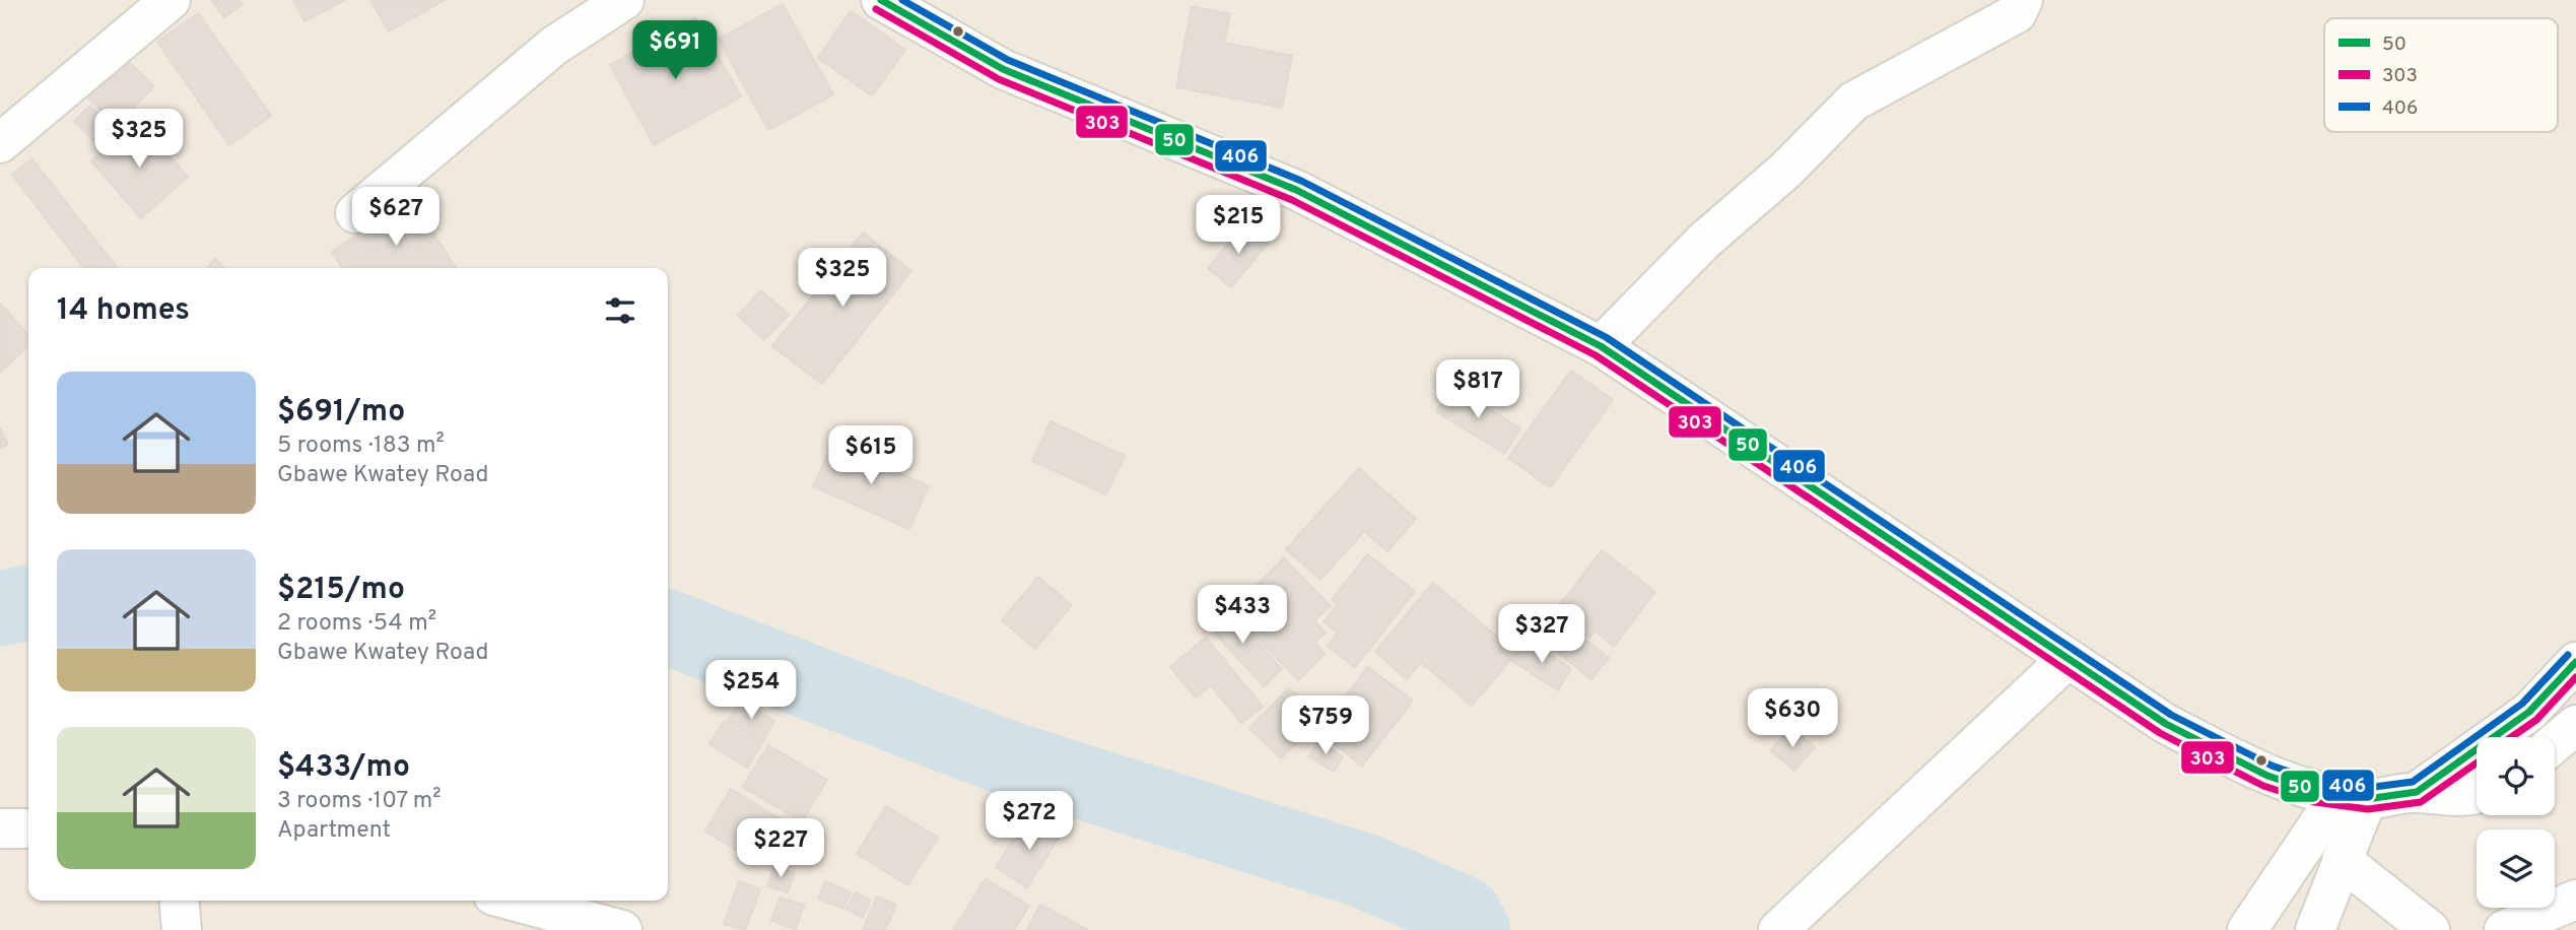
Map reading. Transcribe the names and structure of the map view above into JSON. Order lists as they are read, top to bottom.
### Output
{
  "lines": ["transit line 50", "transit line 406", "transit line 303"],
  "legend": ["50", "303", "406"],
  "page": {
    "price": [
      "$691",
      "$325",
      "$627",
      "$215",
      "$325",
      "$817",
      "$615",
      "$433",
      "$327",
      "$254",
      "$630",
      "$759",
      "$272",
      "$227"
    ],
    "heading": "14 homes",
    "list": [
      {
        "name": "$691/mo",
        "note": "5 rooms · 183 m² · Gbawe Kwatey Road"
      },
      {
        "name": "$215/mo",
        "note": "2 rooms · 54 m² · Gbawe Kwatey Road"
      },
      {
        "name": "$433/mo",
        "note": "3 rooms · 107 m² · Apartment"
      }
    ]
  }
}
